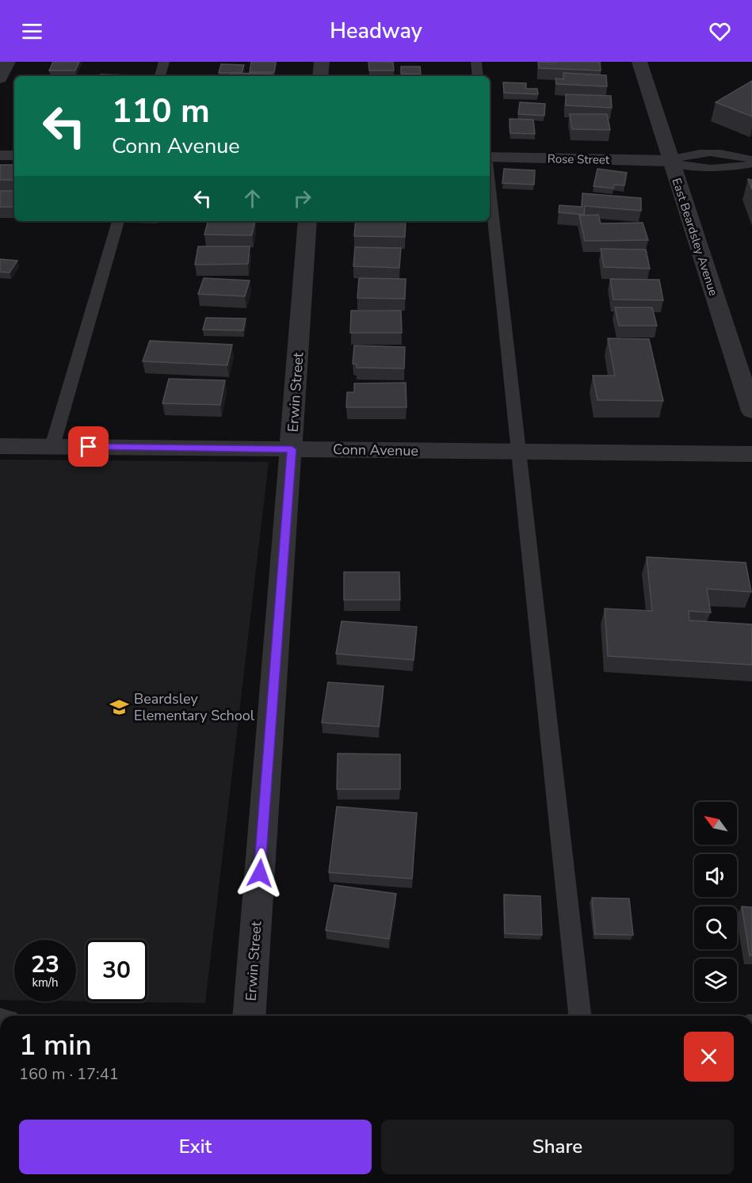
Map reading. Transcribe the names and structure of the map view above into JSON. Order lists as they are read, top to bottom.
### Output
{
  "streets": {
    "street": [
      "Rose Street",
      "East Beardsley Avenue",
      "Erwin Street",
      "Conn Avenue"
    ]
  },
  "crossings": [
    ["Rose Street", "East Beardsley Avenue"],
    ["Erwin Street", "Conn Avenue"]
  ],
  "places": {
    "school or university": ["Beardsley Elementary School"]
  },
  "north": "top left",
  "page": {
    "header": "Headway",
    "turn": ["110 m", "Conn Avenue"],
    "speed": "23 km/h",
    "limit": "30",
    "heading": ["1 min", "160 m · 17:41"],
    "buttons": ["Exit", "Share"]
  }
}
